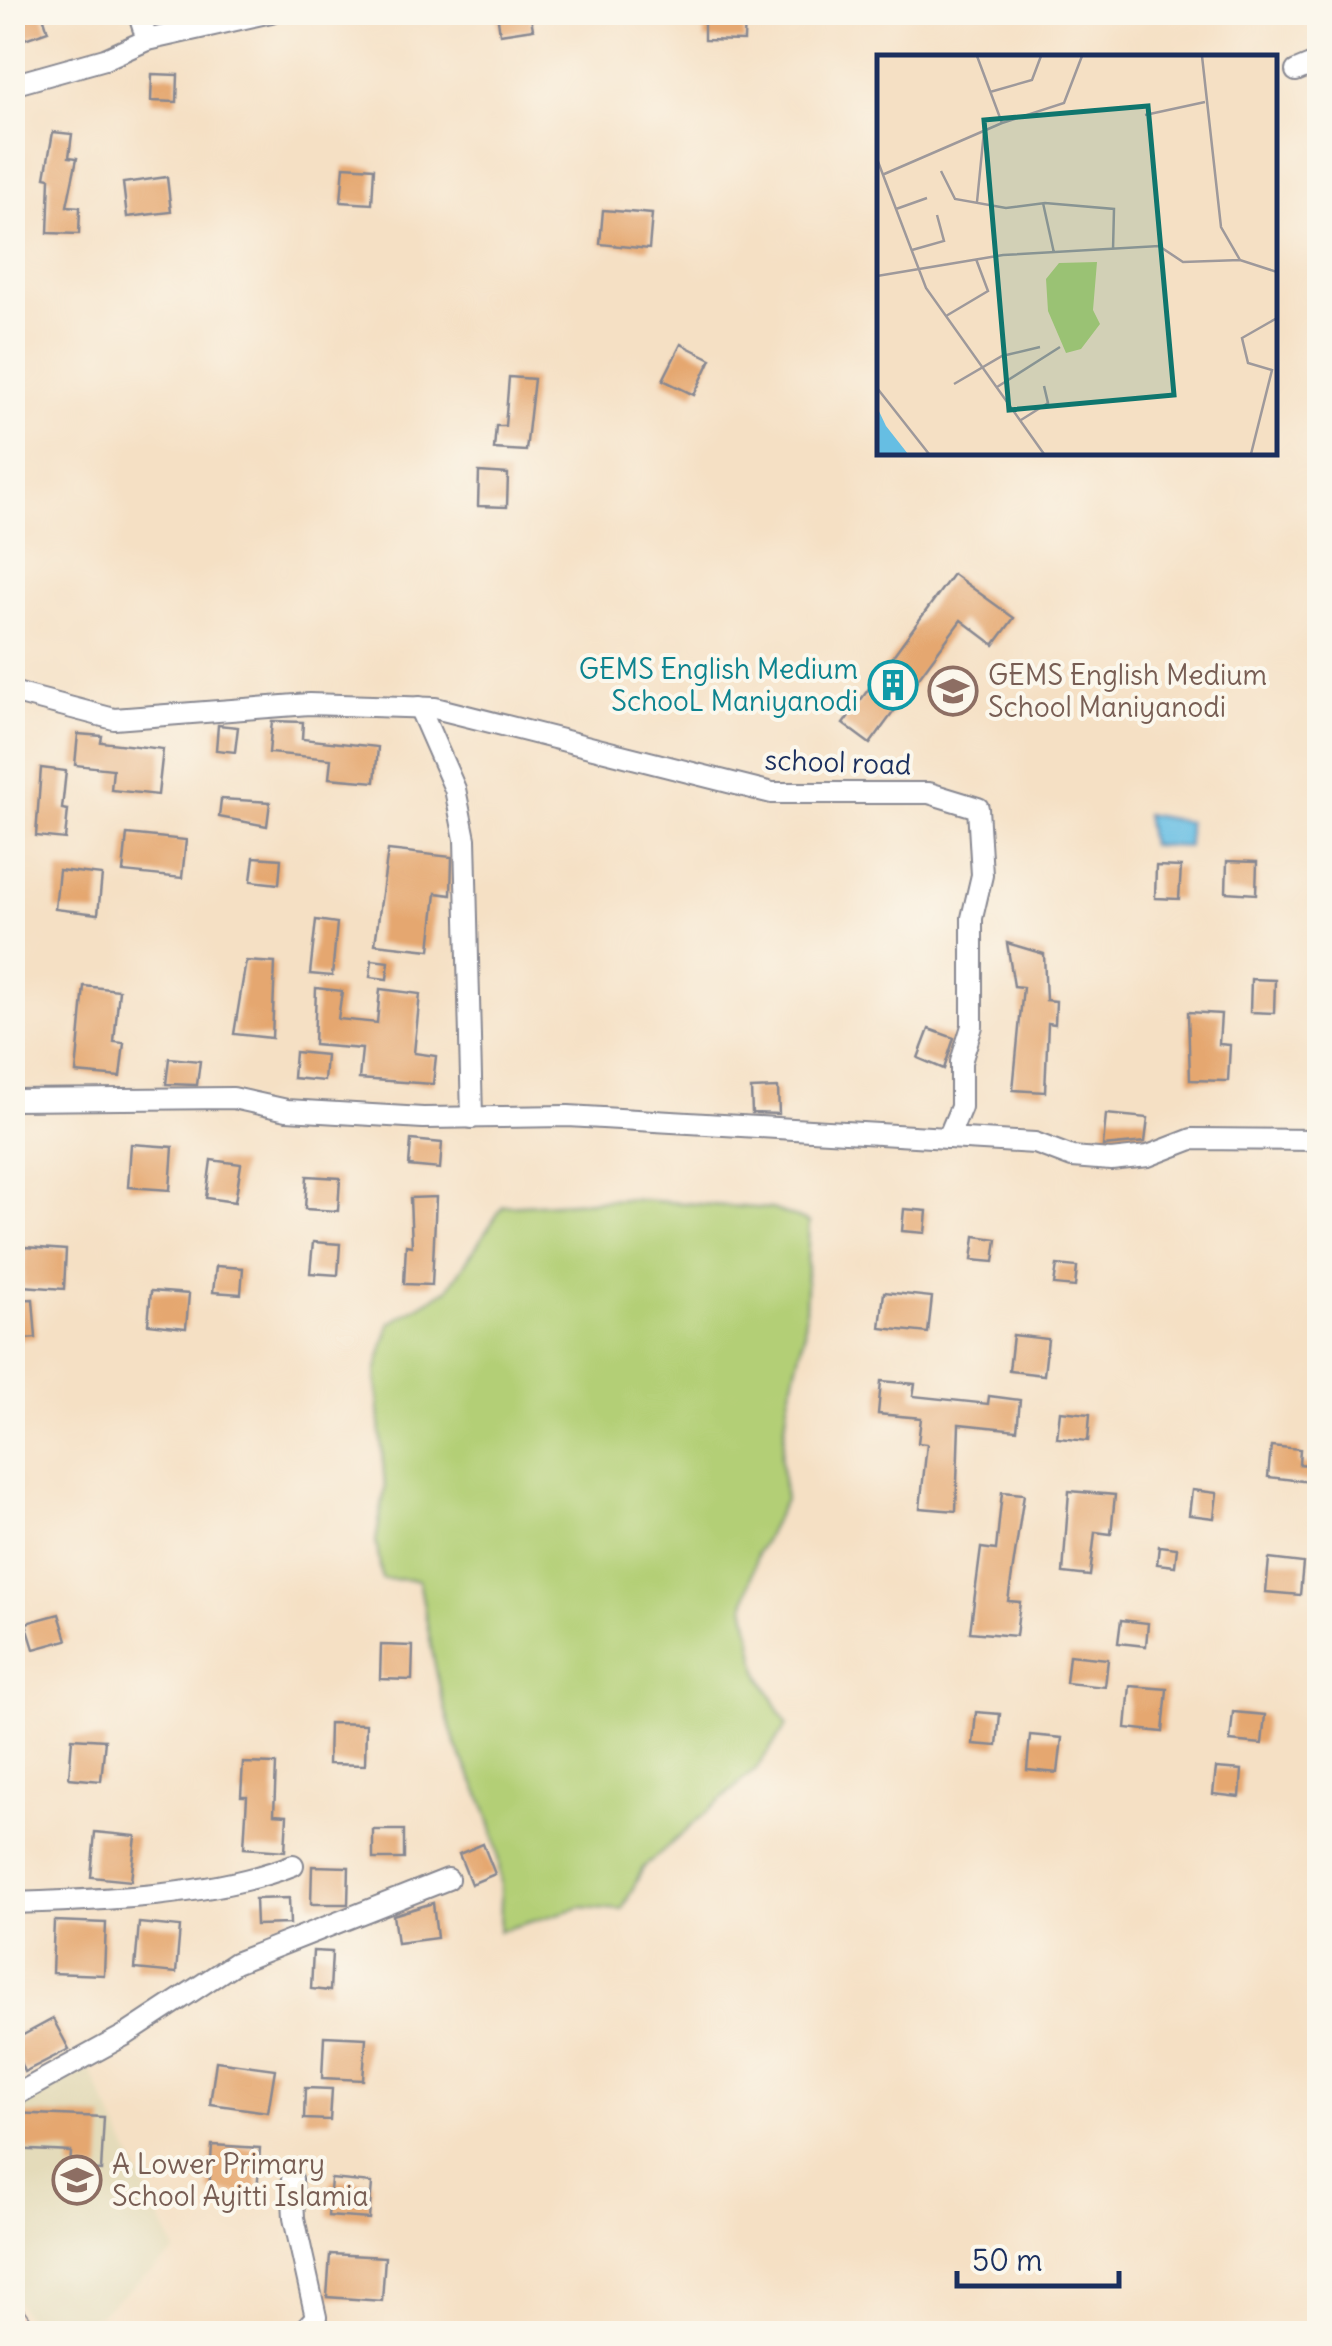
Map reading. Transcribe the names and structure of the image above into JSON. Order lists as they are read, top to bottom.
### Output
{
  "streets": {
    "street": ["school road"]
  },
  "places": {
    "building": ["GEMS English Medium SchooL Maniyanodi"],
    "school or university": ["GEMS English Medium School Maniyanodi", "A Lower Primary School Ayitti Islamia"]
  },
  "scale_bar": "50 m"
}
